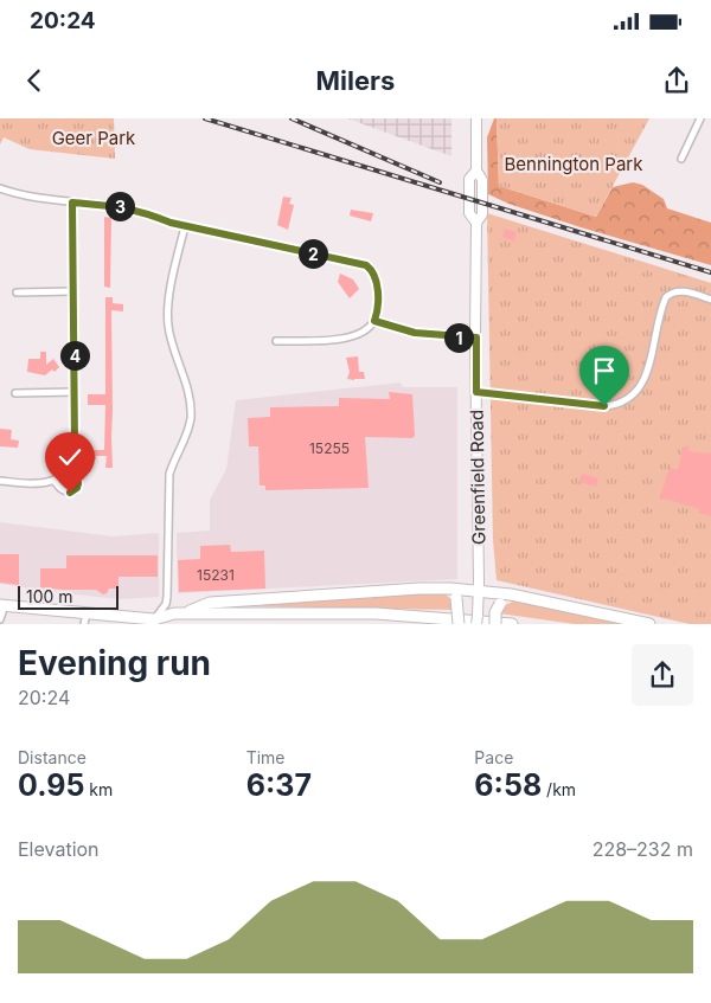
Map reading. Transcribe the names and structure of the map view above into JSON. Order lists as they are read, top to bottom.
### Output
{
  "streets": {
    "main road": ["Greenfield Road"]
  },
  "parks": ["Geer Park", "Bennington Park"],
  "house_numbers": ["15255", "15231"],
  "scale_bar": "100 m",
  "page": {
    "status": "20:24",
    "header": "Milers",
    "pins": [
      "3",
      "2",
      "1",
      "4"
    ],
    "scale": "100 m",
    "heading": ["Evening run", "20:24"],
    "stats": [
      ["Distance", "0.95 km"],
      ["Time", "6:37"],
      ["Pace", "6:58 /km"]
    ],
    "chart": ["Elevation", "228–232 m"]
  }
}
